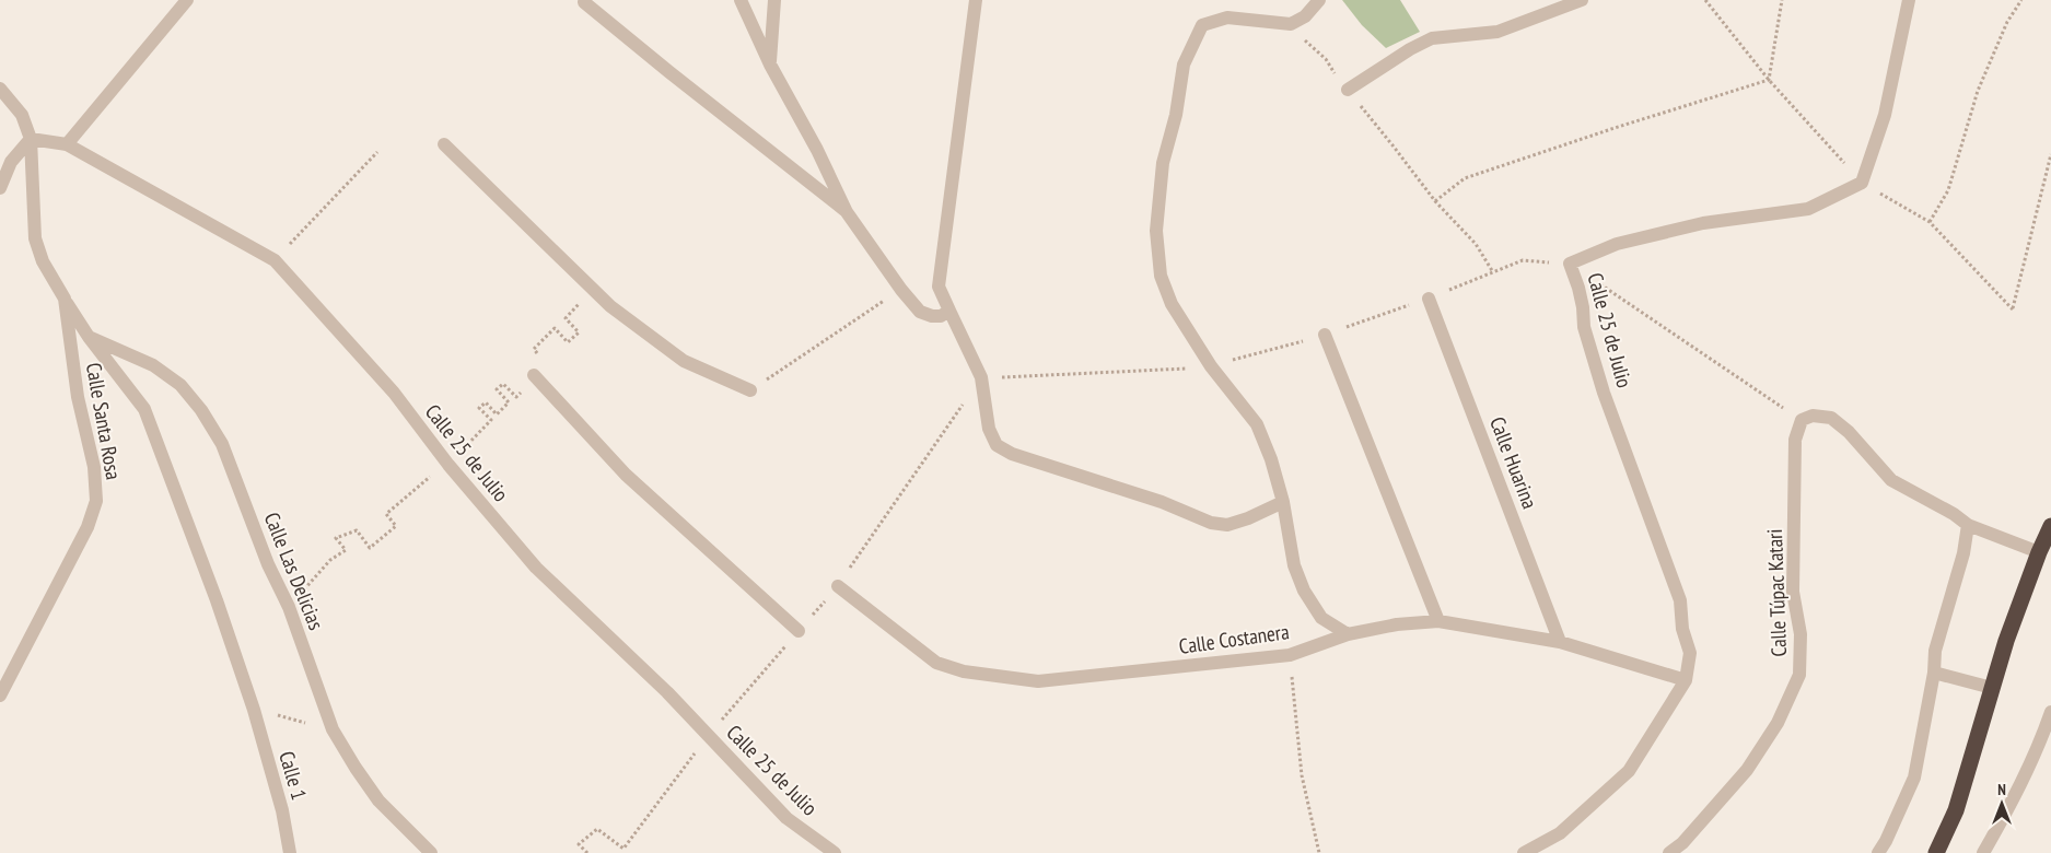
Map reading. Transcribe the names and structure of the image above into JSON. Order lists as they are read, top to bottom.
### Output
{
  "streets": {
    "street": [
      "Calle 25 de Julio",
      "Calle Santa Rosa",
      "Calle Huarina",
      "Calle Las Delicias",
      "Calle Túpac Katari",
      "Calle Costanera",
      "Calle 1"
    ]
  },
  "crossings": [
    ["Calle 25 de Julio", "Calle Santa Rosa"],
    ["Calle 25 de Julio", "Calle Costanera"],
    ["Calle Santa Rosa", "Calle 1"],
    ["Calle Huarina", "Calle Costanera"],
    ["Calle Las Delicias", "Calle 1"]
  ],
  "north": "top"
}
